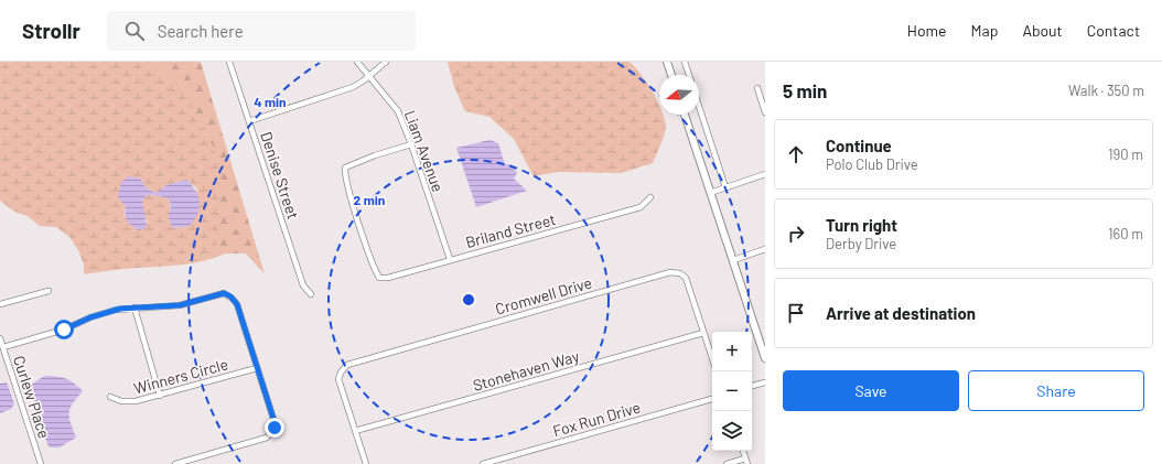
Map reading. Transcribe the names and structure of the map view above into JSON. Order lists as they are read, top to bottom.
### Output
{
  "streets": {
    "street": [
      "Liam Avenue",
      "Denise Street",
      "Briland Street",
      "Cromwell Drive",
      "Stonehaven Way",
      "Winners Circle",
      "Curlew Place",
      "Fox Run Drive"
    ]
  },
  "crossings": [
    ["Liam Avenue", "Briland Street"],
    ["Cromwell Drive", "Stonehaven Way"]
  ],
  "north": "left",
  "page": {
    "header": "Strollr",
    "search": "Search here",
    "nav": [
      "Home",
      "Map",
      "About",
      "Contact"
    ],
    "heading": ["5 min", "Walk · 350 m"],
    "list": [
      ["Continue", "Polo Club Drive", "190 m"],
      ["Turn right", "Derby Drive", "160 m"],
      "Arrive at destination"
    ],
    "map_buttons": ["+", "−"],
    "buttons": ["Save", "Share"]
  },
  "rings": ["4 min", "2 min"]
}
